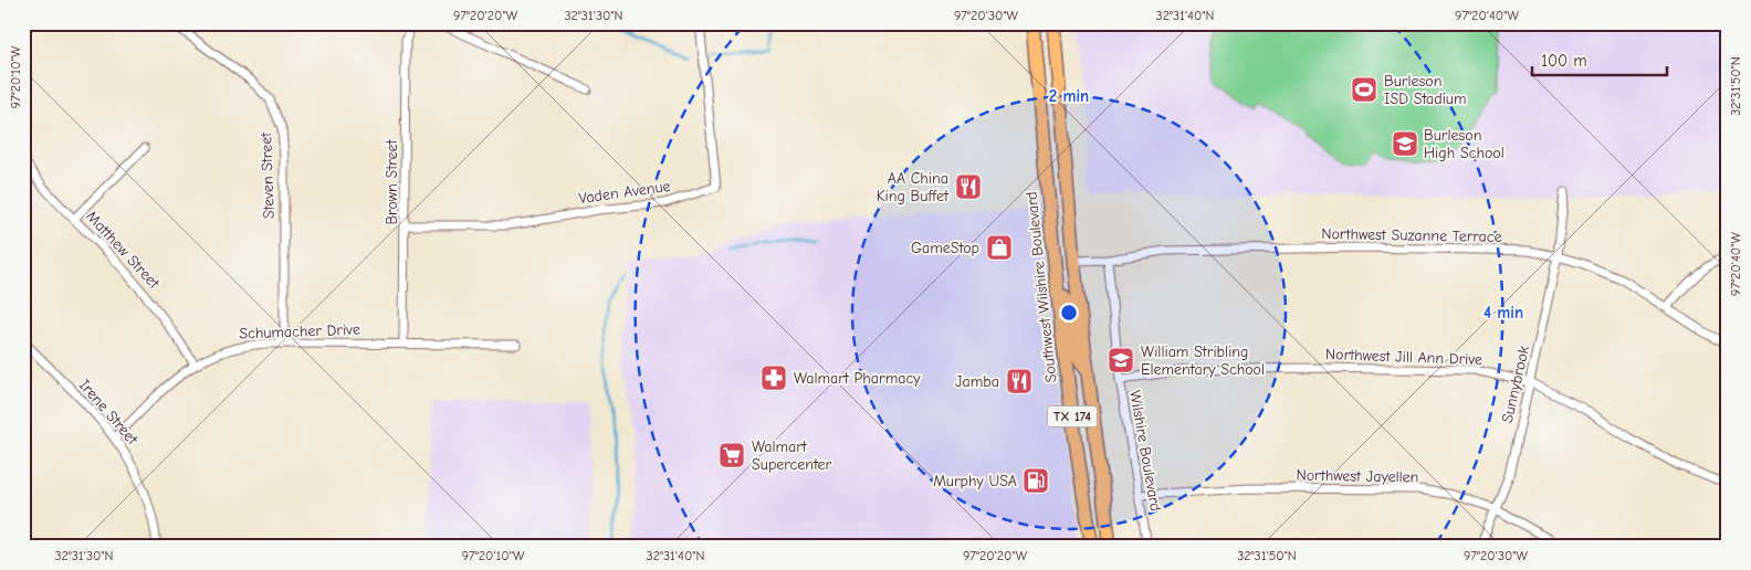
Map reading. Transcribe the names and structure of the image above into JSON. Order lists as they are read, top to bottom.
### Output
{
  "streets": {
    "main road": ["Southwest Wilshire Boulevard", "TX 174"],
    "street": [
      "Steven Street",
      "Brown Street",
      "Vaden Avenue",
      "Northwest Suzanne Terrace",
      "Matthew Street",
      "Schumacher Drive",
      "Northwest Jill Ann Drive",
      "Sunnybrook",
      "Irene Street",
      "Wilshire Boulevard",
      "Northwest Jayellen"
    ]
  },
  "crossings": [
    ["Steven Street", "Schumacher Drive"],
    ["Brown Street", "Vaden Avenue"],
    ["Brown Street", "Schumacher Drive"],
    ["Northwest Suzanne Terrace", "Sunnybrook"],
    ["Northwest Suzanne Terrace", "TX 174"],
    ["Northwest Suzanne Terrace", "Wilshire Boulevard"],
    ["Matthew Street", "Schumacher Drive"],
    ["Schumacher Drive", "Irene Street"],
    ["Northwest Jill Ann Drive", "Sunnybrook"],
    ["Northwest Jill Ann Drive", "Wilshire Boulevard"],
    ["Sunnybrook", "Northwest Jayellen"],
    ["Wilshire Boulevard", "Northwest Jayellen"]
  ],
  "places": {
    "sports": ["Burleson ISD Stadium"],
    "school or university": ["Burleson High School", "William Stribling Elementary School"],
    "restaurant": ["AA China King Buffet", "Jamba"],
    "shop": ["GameStop"],
    "pharmacy": ["Walmart Pharmacy"],
    "supermarket": ["Walmart Supercenter"],
    "fuel station": ["Murphy USA"]
  },
  "scale_bar": "100 m",
  "coordinates": [
    "97°20'20\"W",
    "32°31'30\"N",
    "97°20'30\"W",
    "32°31'40\"N",
    "97°20'40\"W",
    "97°20'10\"W",
    "32°31'50\"N"
  ],
  "rings": ["2 min", "4 min"]
}
